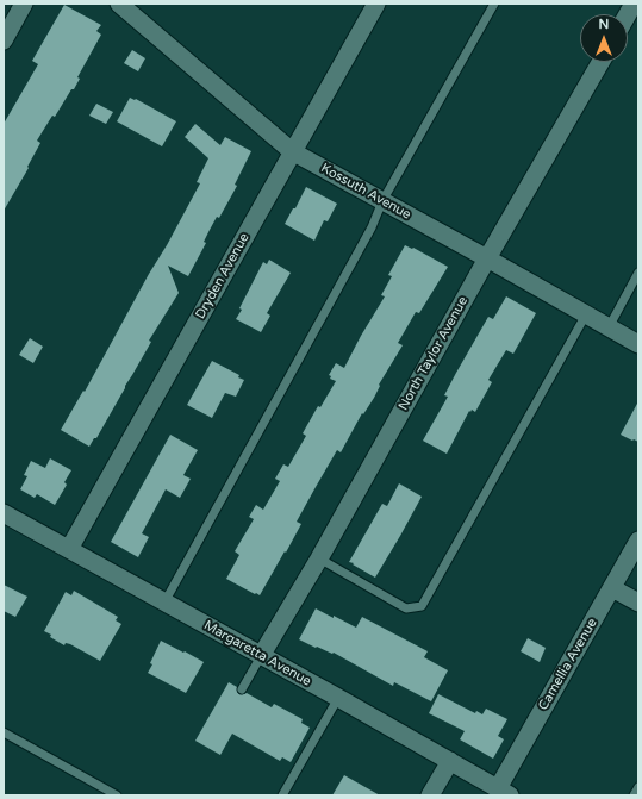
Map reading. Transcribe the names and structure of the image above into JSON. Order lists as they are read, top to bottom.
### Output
{
  "streets": {
    "street": [
      "Kossuth Avenue",
      "Dryden Avenue",
      "North Taylor Avenue",
      "Margaretta Avenue",
      "Camellia Avenue"
    ]
  },
  "crossings": [
    ["Kossuth Avenue", "Dryden Avenue"],
    ["Kossuth Avenue", "North Taylor Avenue"],
    ["Dryden Avenue", "Margaretta Avenue"],
    ["North Taylor Avenue", "Margaretta Avenue"],
    ["Margaretta Avenue", "Camellia Avenue"]
  ],
  "north": "top"
}
